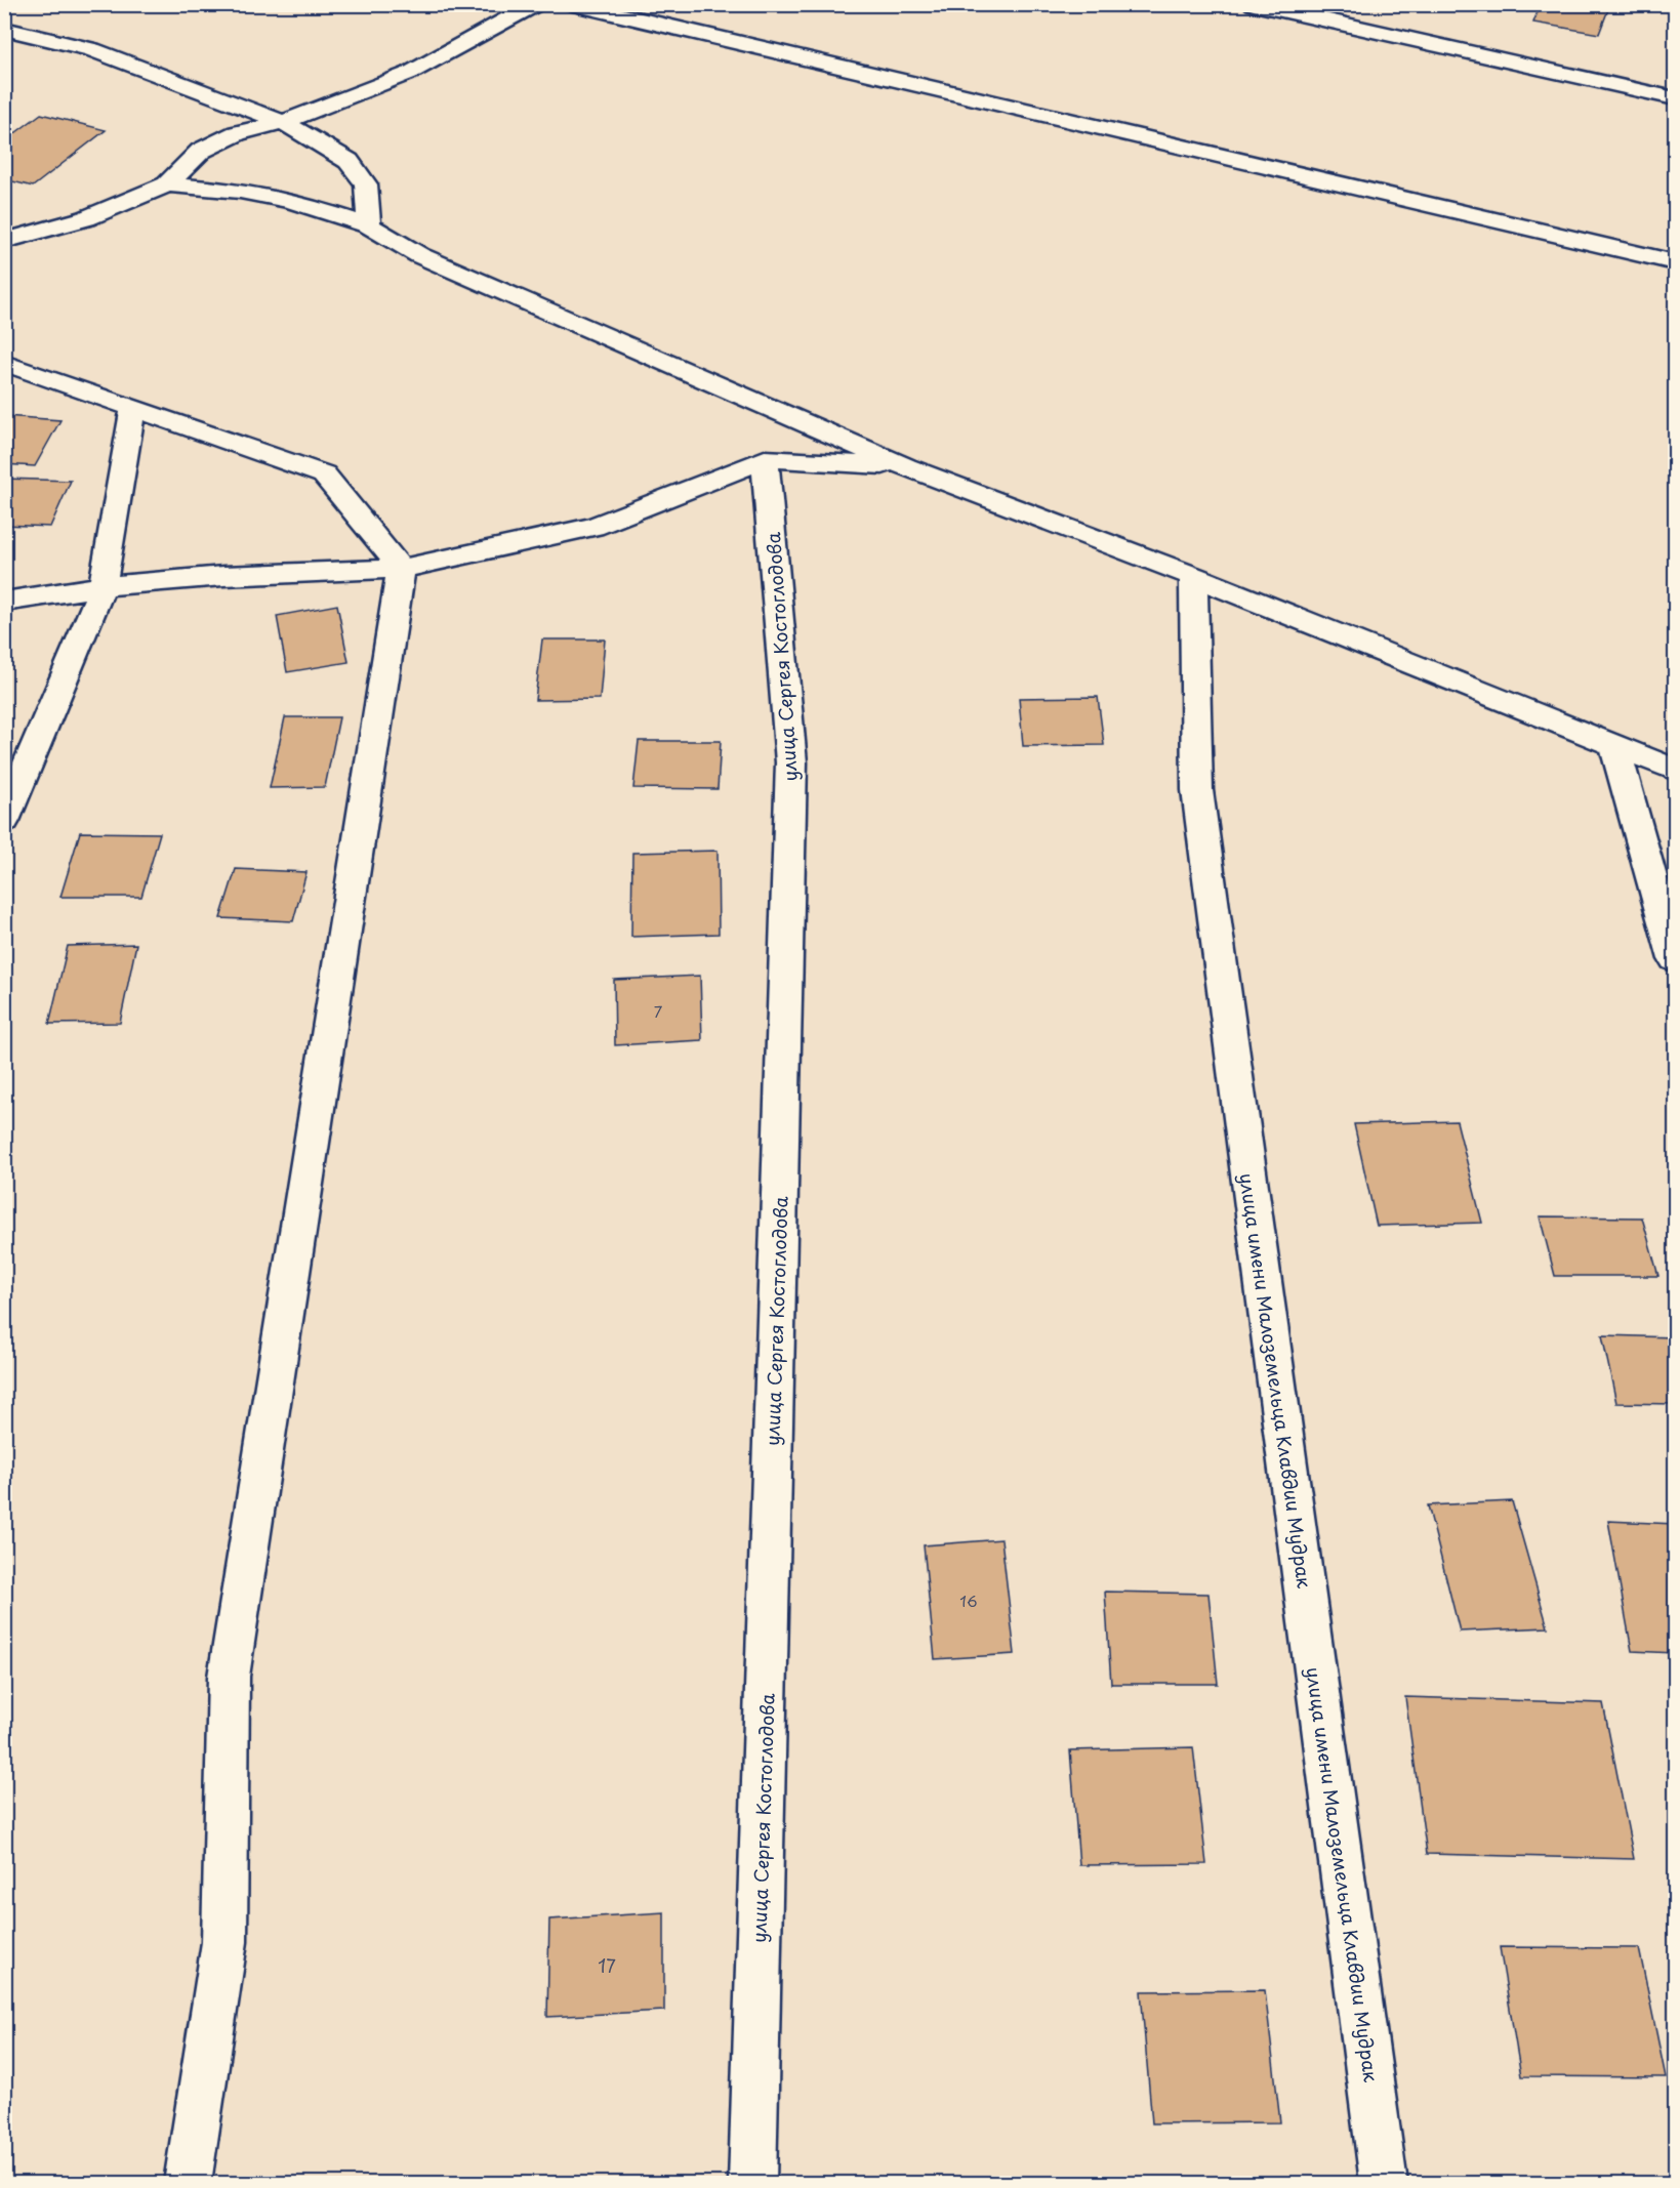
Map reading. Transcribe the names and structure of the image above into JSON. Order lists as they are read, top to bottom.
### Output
{
  "streets": {
    "street": ["улица Сергея Костоглодова", "улица имени Малоземельца Клавдии Мудрак"]
  },
  "house_numbers": ["7", "16", "17"]
}
